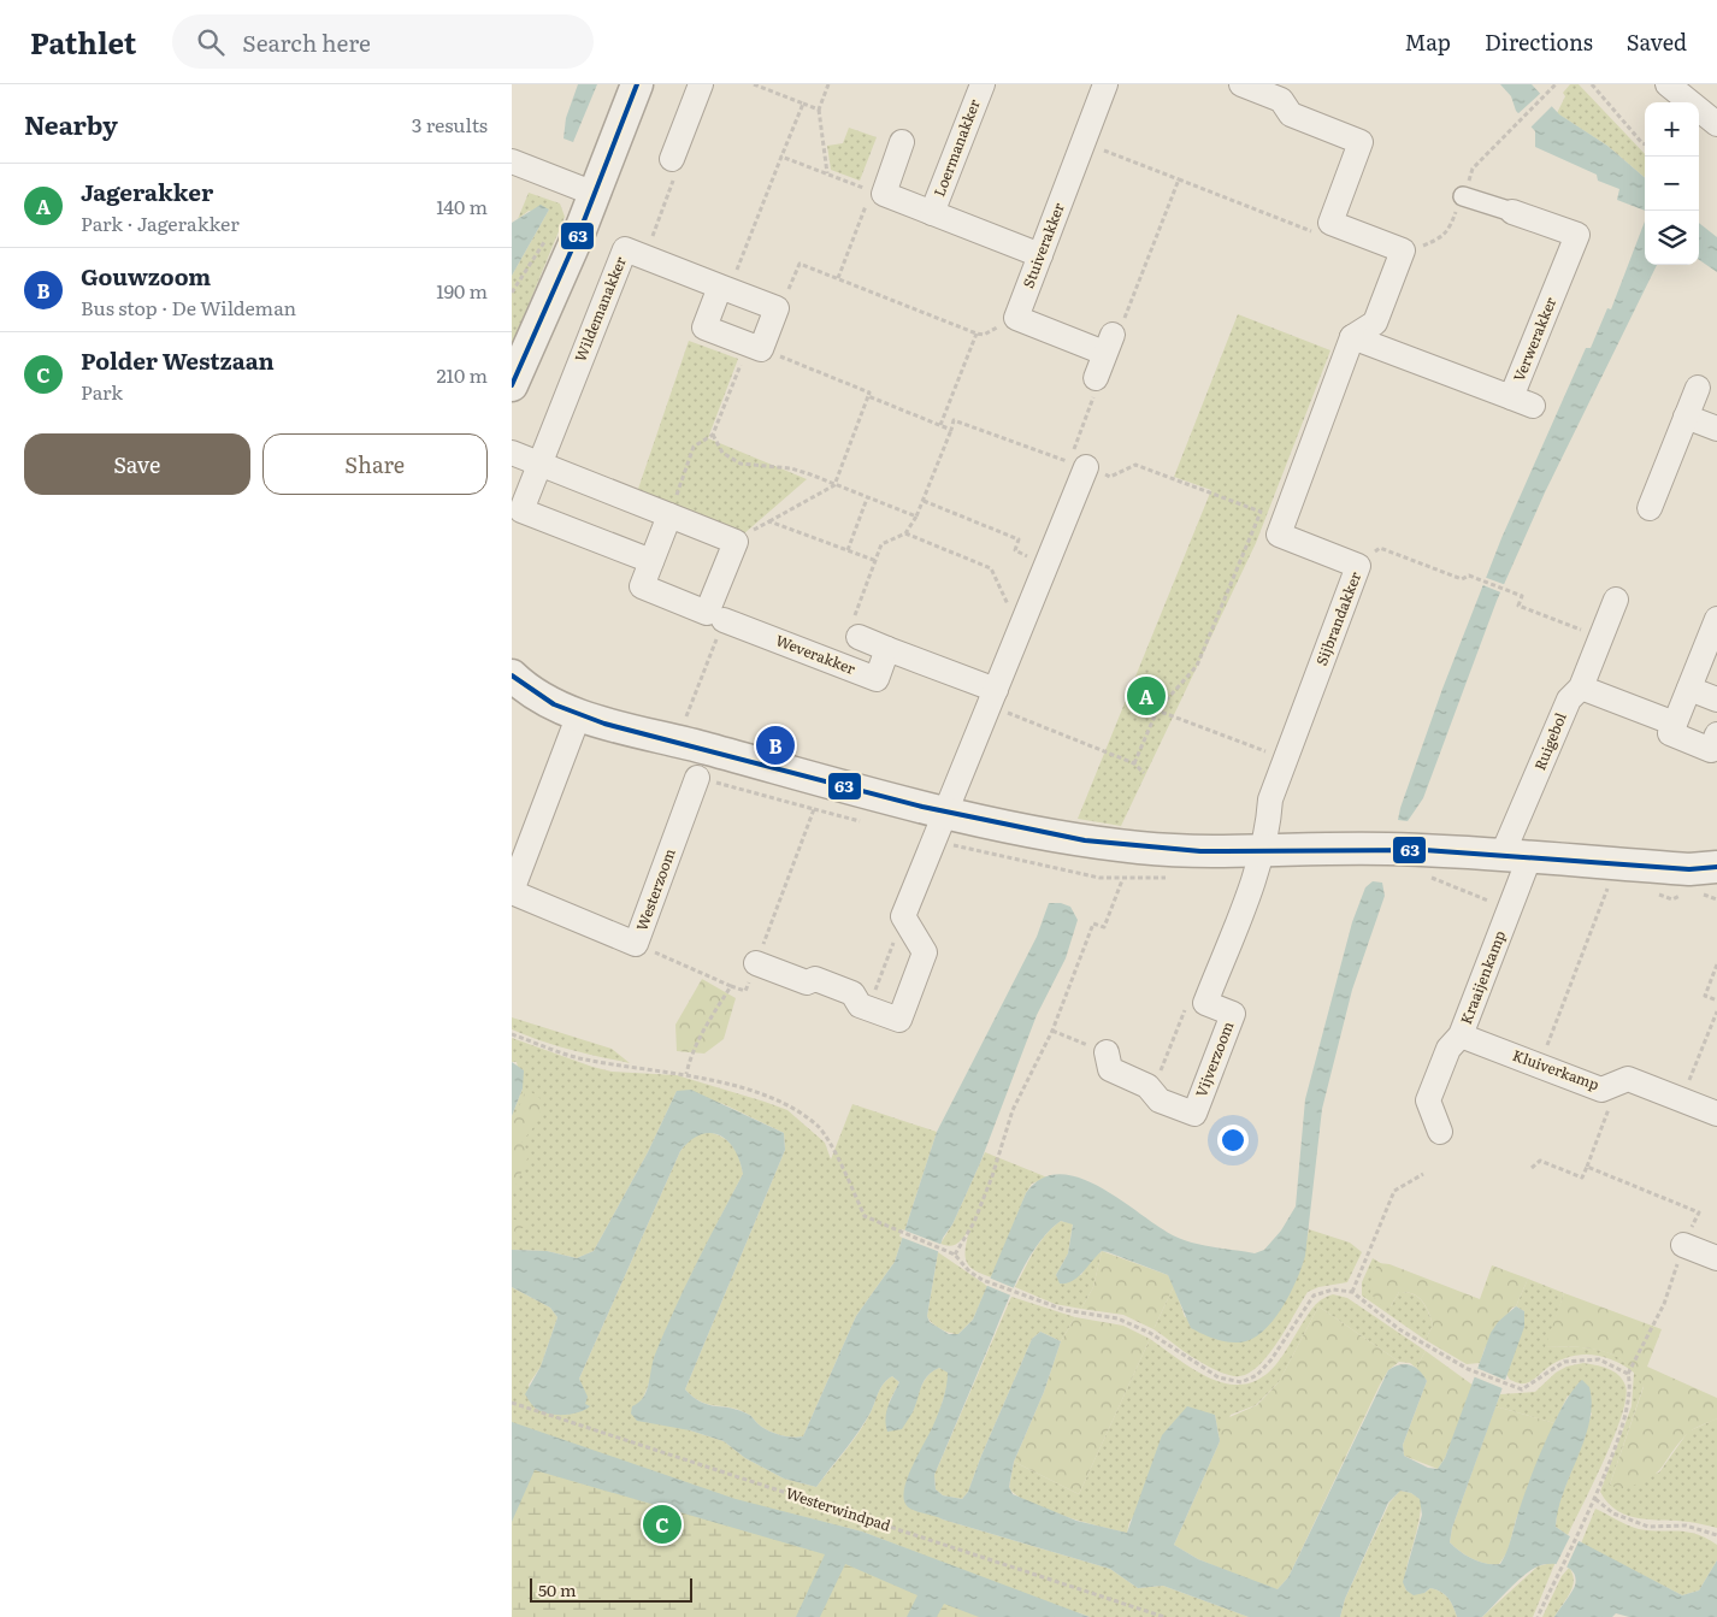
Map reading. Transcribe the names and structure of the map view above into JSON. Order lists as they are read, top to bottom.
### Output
{
  "streets": {
    "street": [
      "Loermanakker",
      "Stuiverakker",
      "Wildemanakker",
      "Verwerakker",
      "Sijbrandakker",
      "Weverakker",
      "Ruigebol",
      "Westerzoom",
      "Kraaijenkamp",
      "Vijverzoom",
      "Kluiverkamp"
    ],
    "path": ["Westerwindpad"]
  },
  "crossings": [
    ["Loermanakker", "Stuiverakker"],
    ["Verwerakker", "Sijbrandakker"],
    ["Ruigebol", "Kraaijenkamp"],
    ["Kraaijenkamp", "Kluiverkamp"]
  ],
  "lines": ["transit line 63"],
  "scale_bar": "50 m",
  "page": {
    "header": "Pathlet",
    "search": "Search here",
    "nav": ["Map", "Directions", "Saved"],
    "heading": ["Nearby", "3 results"],
    "map_buttons": ["+", "−"],
    "list": [
      {
        "mark": "A",
        "name": "Jagerakker",
        "note": "Park · Jagerakker",
        "value": "140 m"
      },
      {
        "mark": "B",
        "name": "Gouwzoom",
        "note": "Bus stop · De Wildeman",
        "value": "190 m"
      },
      {
        "mark": "C",
        "name": "Polder Westzaan",
        "note": "Park",
        "value": "210 m"
      }
    ],
    "buttons": ["Save", "Share"],
    "pins": ["A", "B", "C"],
    "scale": "50 m"
  }
}
